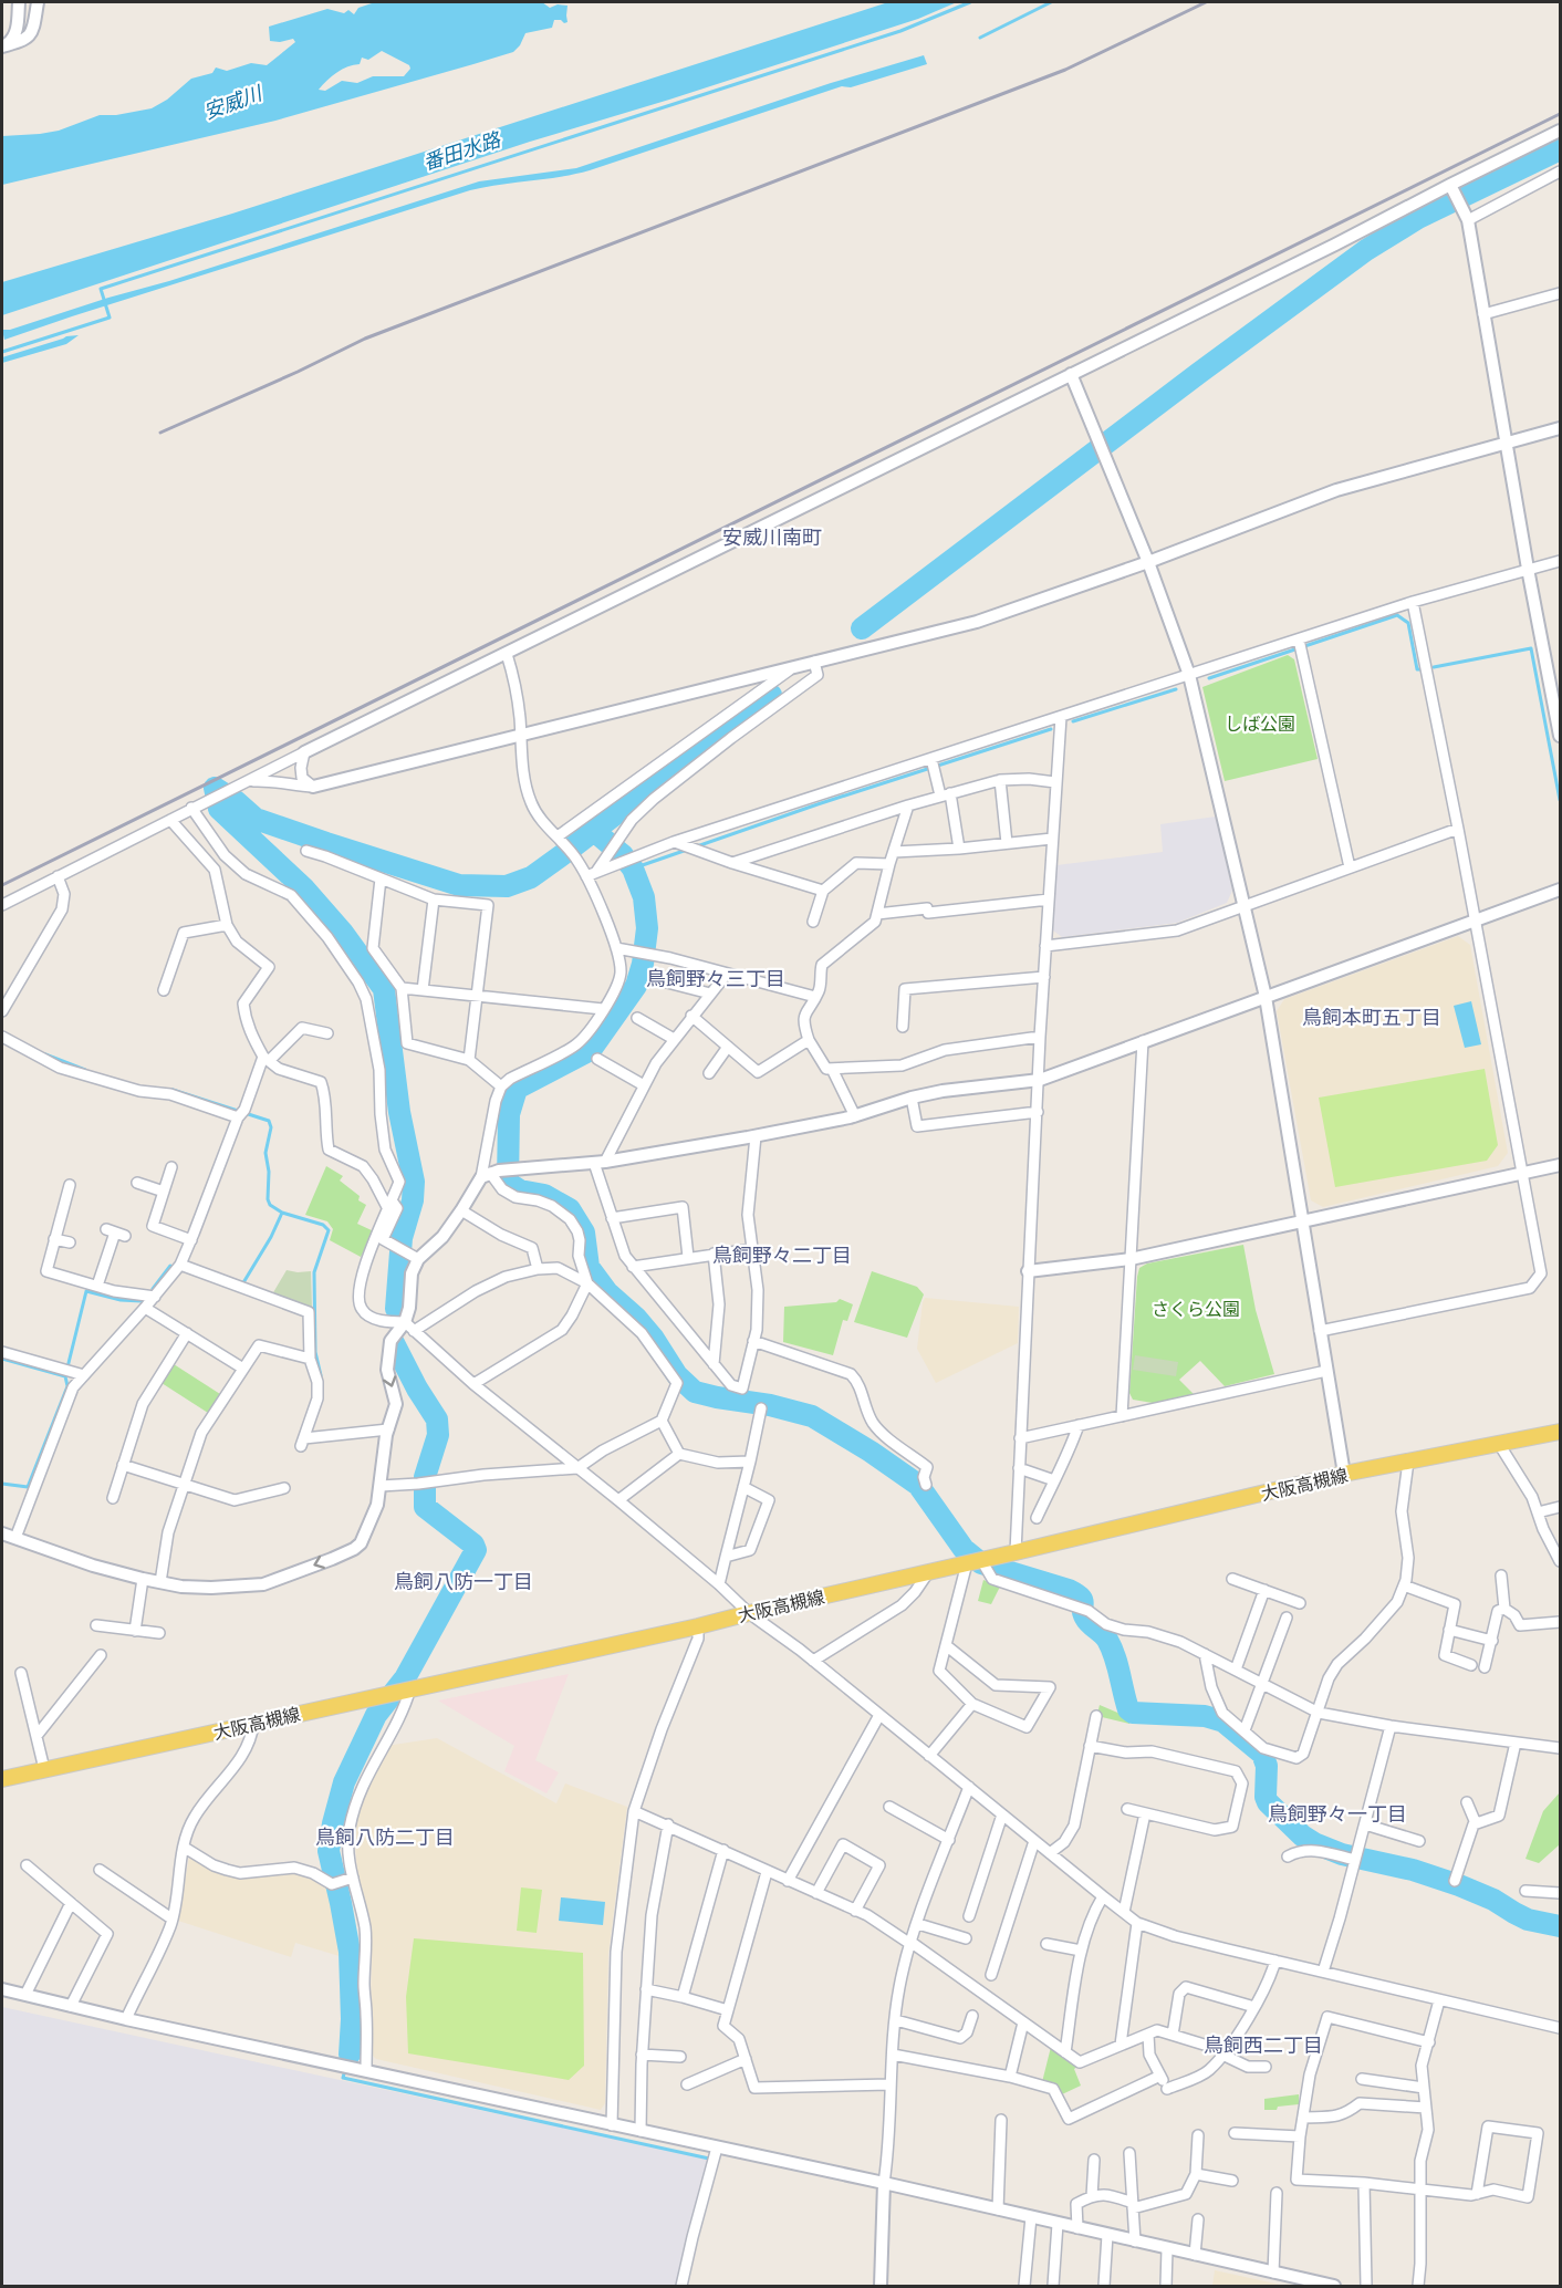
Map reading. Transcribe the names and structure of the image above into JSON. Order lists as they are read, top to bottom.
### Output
{
  "streets": {
    "main road": ["大阪高槻線"]
  },
  "districts": [
    "安威川南町",
    "鳥飼野々三丁目",
    "鳥飼本町五丁目",
    "鳥飼野々二丁目",
    "鳥飼八防一丁目",
    "鳥飼野々一丁目",
    "鳥飼八防二丁目",
    "鳥飼西二丁目"
  ],
  "water": ["安威川", "番田水路"],
  "parks": ["しば公園", "さくら公園"]
}
